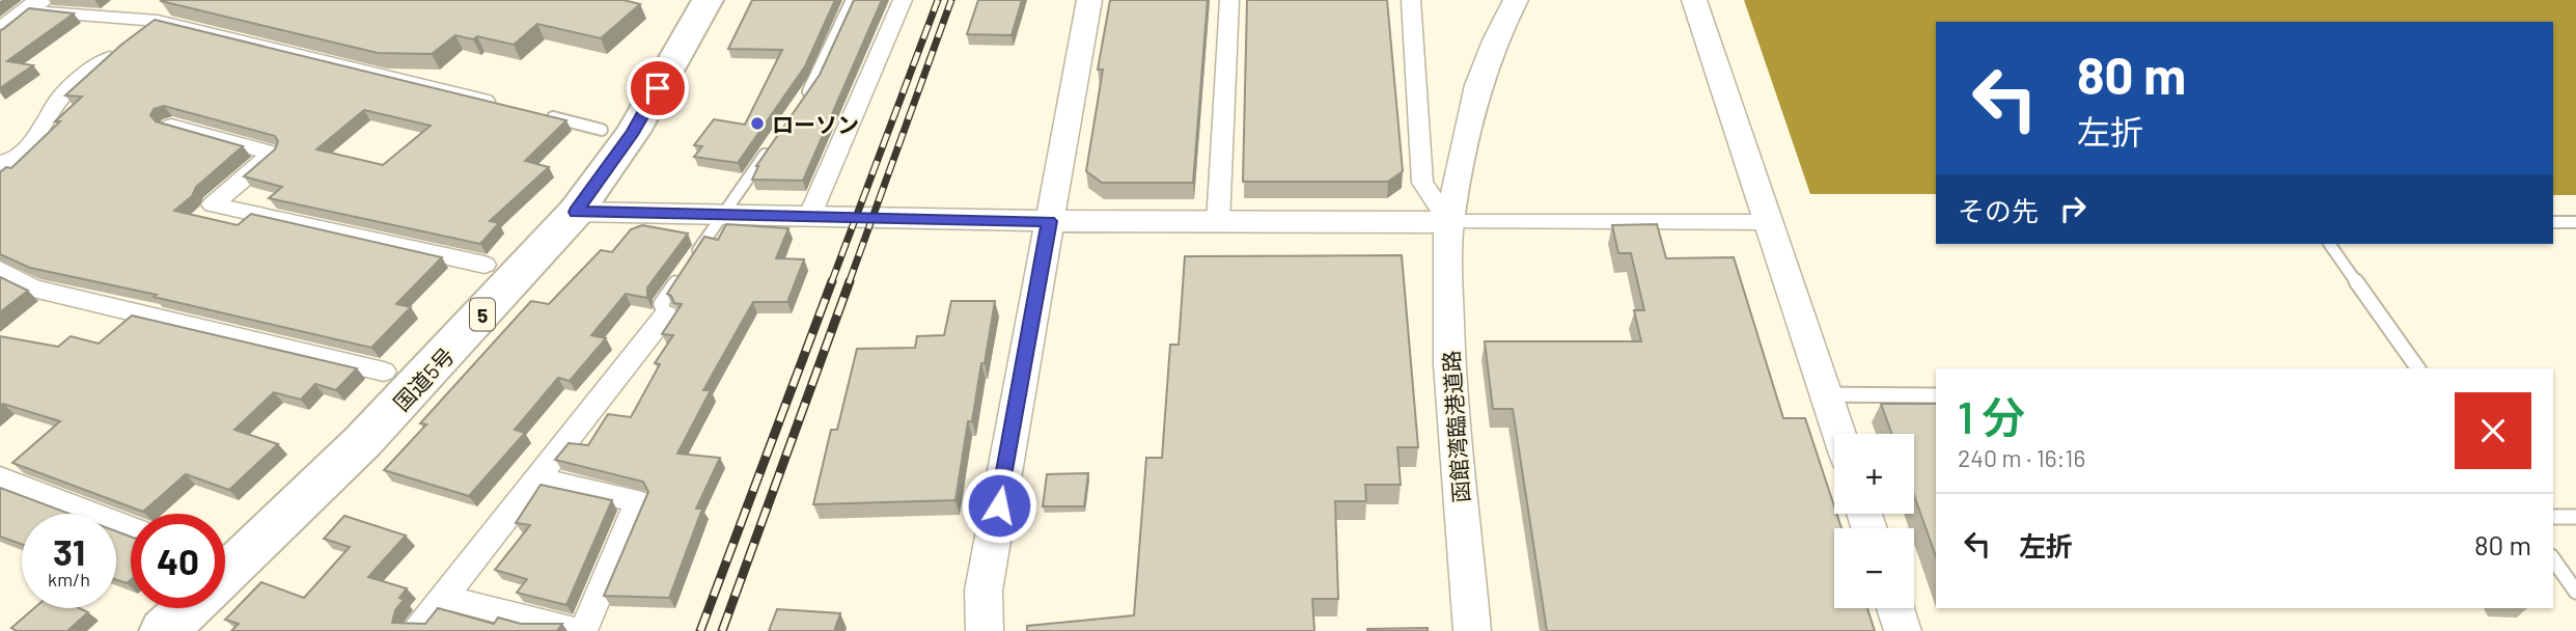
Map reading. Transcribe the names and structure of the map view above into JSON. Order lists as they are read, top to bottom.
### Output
{
  "streets": {
    "highway": ["5", "国道5号"],
    "street": ["函館湾臨港道路"]
  },
  "places": ["ローソン"],
  "page": {
    "turn": ["80 m", "左折"],
    "then": "その先",
    "heading": ["1 分", "240 m · 16:16"],
    "map_buttons": ["+", "−"],
    "list": [
      {
        "name": "左折",
        "value": "80 m"
      }
    ],
    "speed": "31 km/h",
    "limit": "40"
  }
}
